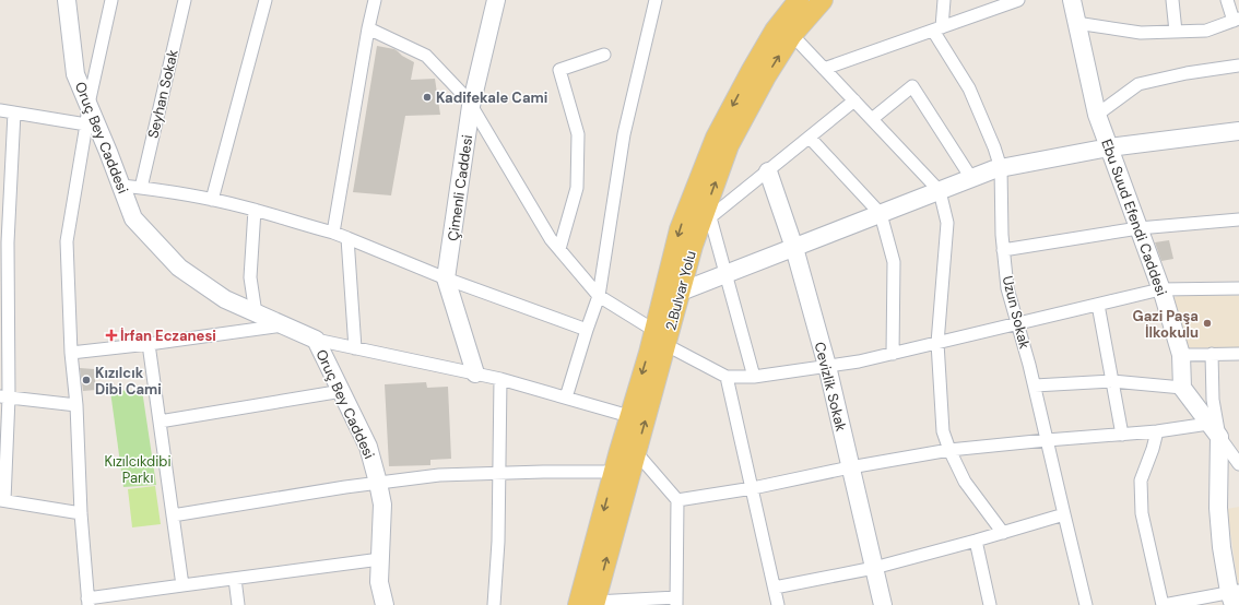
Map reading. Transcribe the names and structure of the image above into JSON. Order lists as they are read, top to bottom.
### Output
{
  "streets": {
    "main road": ["2.Bulvar Yolu"],
    "street": [
      "Seyhan Sokak",
      "Oruç Bey Caddesi",
      "Çimenli Caddesi",
      "Ebu Suud Efendi Caddesi",
      "Uzun Sokak",
      "Cevizlik Sokak"
    ]
  },
  "parks": ["Kızılcıkdibi Parkı"],
  "places": {
    "other": ["Kadifekale Cami", "Gazi Paşa İlkokulu", "Kızılcık Dibi Cami"],
    "health": ["İrfan Eczanesi"]
  }
}
